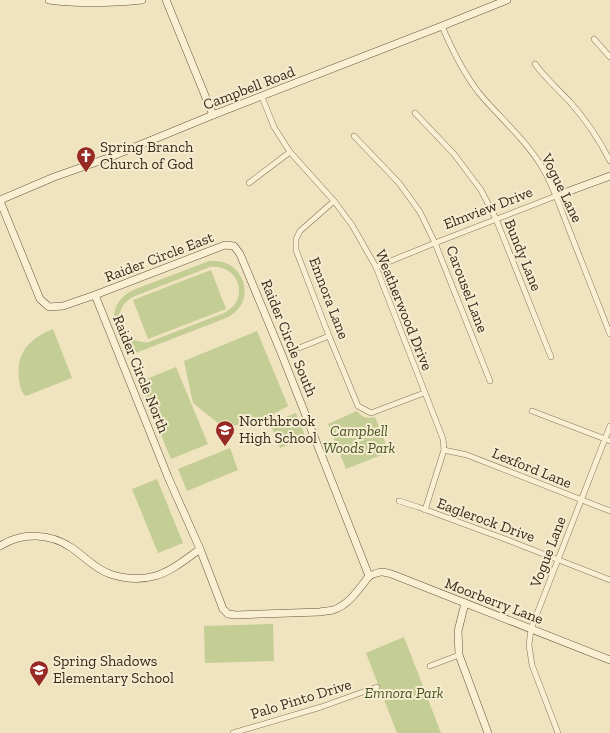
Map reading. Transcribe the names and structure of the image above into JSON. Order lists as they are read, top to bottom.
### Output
{
  "streets": {
    "street": [
      "Campbell Road",
      "Vogue Lane",
      "Elmview Drive",
      "Bundy Lane",
      "Raider Circle East",
      "Carousel Lane",
      "Emnora Lane",
      "Weatherwood Drive",
      "Raider Circle South",
      "Raider Circle North",
      "Lexford Lane",
      "Eaglerock Drive",
      "Moorberry Lane",
      "Palo Pinto Drive"
    ]
  },
  "crossings": [
    ["Campbell Road", "Vogue Lane"],
    ["Campbell Road", "Weatherwood Drive"],
    ["Vogue Lane", "Elmview Drive"],
    ["Vogue Lane", "Lexford Lane"],
    ["Vogue Lane", "Eaglerock Drive"],
    ["Vogue Lane", "Moorberry Lane"],
    ["Elmview Drive", "Bundy Lane"],
    ["Elmview Drive", "Carousel Lane"],
    ["Elmview Drive", "Weatherwood Drive"],
    ["Raider Circle East", "Raider Circle South"],
    ["Raider Circle East", "Raider Circle North"],
    ["Emnora Lane", "Weatherwood Drive"],
    ["Weatherwood Drive", "Lexford Lane"],
    ["Weatherwood Drive", "Eaglerock Drive"],
    ["Raider Circle South", "Raider Circle North"],
    ["Raider Circle South", "Moorberry Lane"],
    ["Raider Circle North", "Moorberry Lane"]
  ],
  "parks": ["Campbell Woods Park", "Emnora Park"],
  "places": {
    "church": ["Spring Branch Church of God"],
    "school or university": ["Northbrook High School", "Spring Shadows Elementary School"]
  }
}
